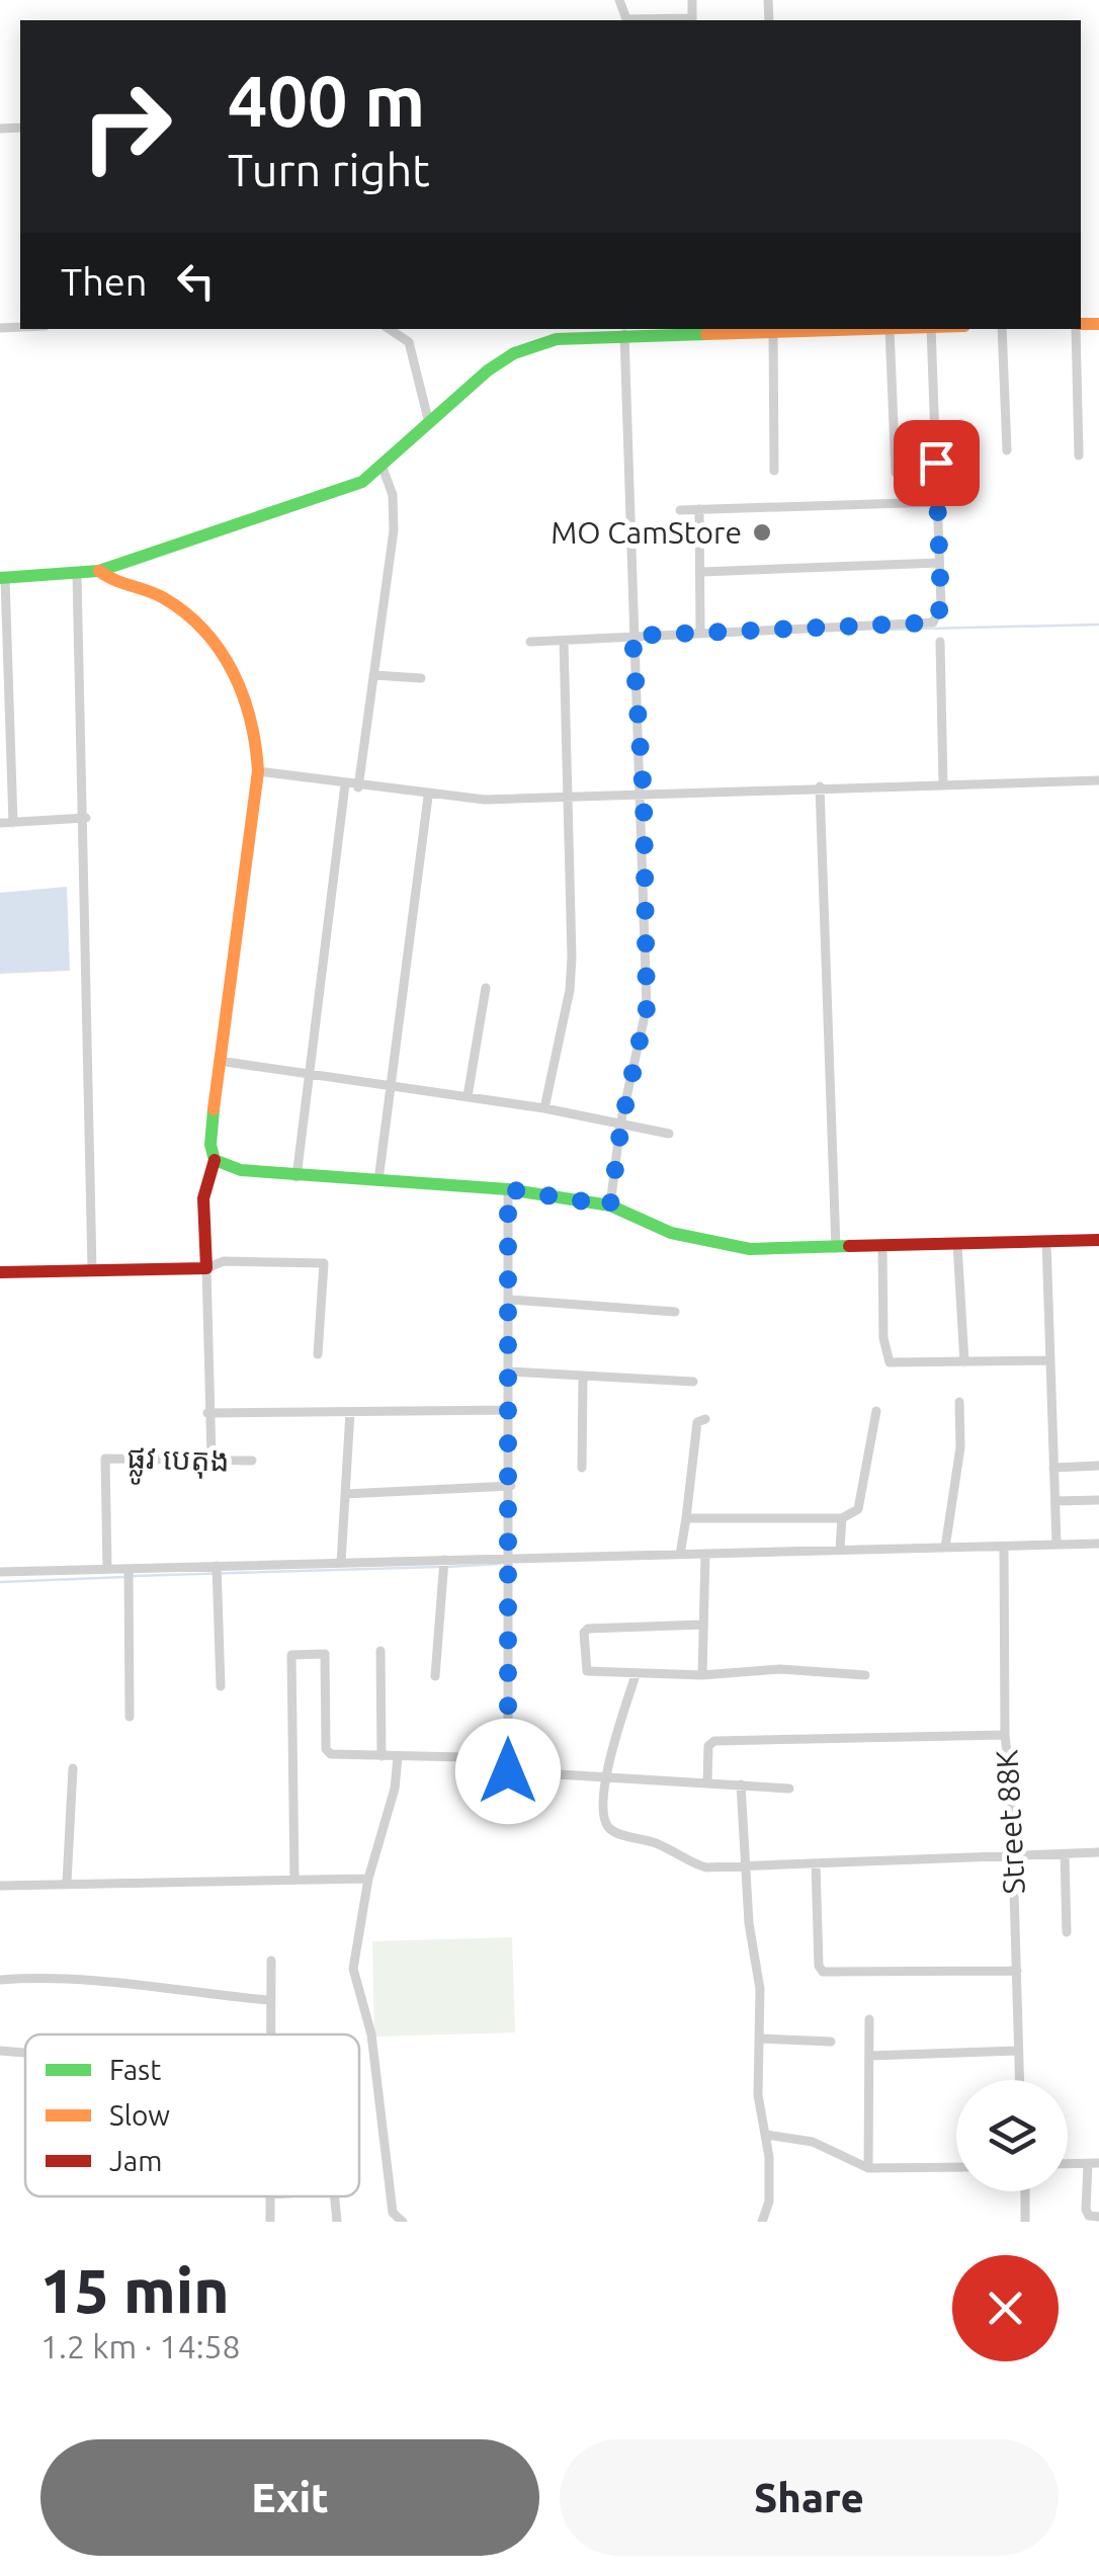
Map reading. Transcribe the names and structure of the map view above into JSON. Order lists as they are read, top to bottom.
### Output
{
  "streets": {
    "street": ["ផ្លូវ បេតុង", "Street 88K"]
  },
  "places": ["MO CamStore"],
  "legend": ["Fast", "Slow", "Jam"],
  "page": {
    "turn": ["400 m", "Turn right"],
    "then": "Then",
    "heading": ["15 min", "1.2 km · 14:58"],
    "buttons": ["Exit", "Share"]
  }
}
